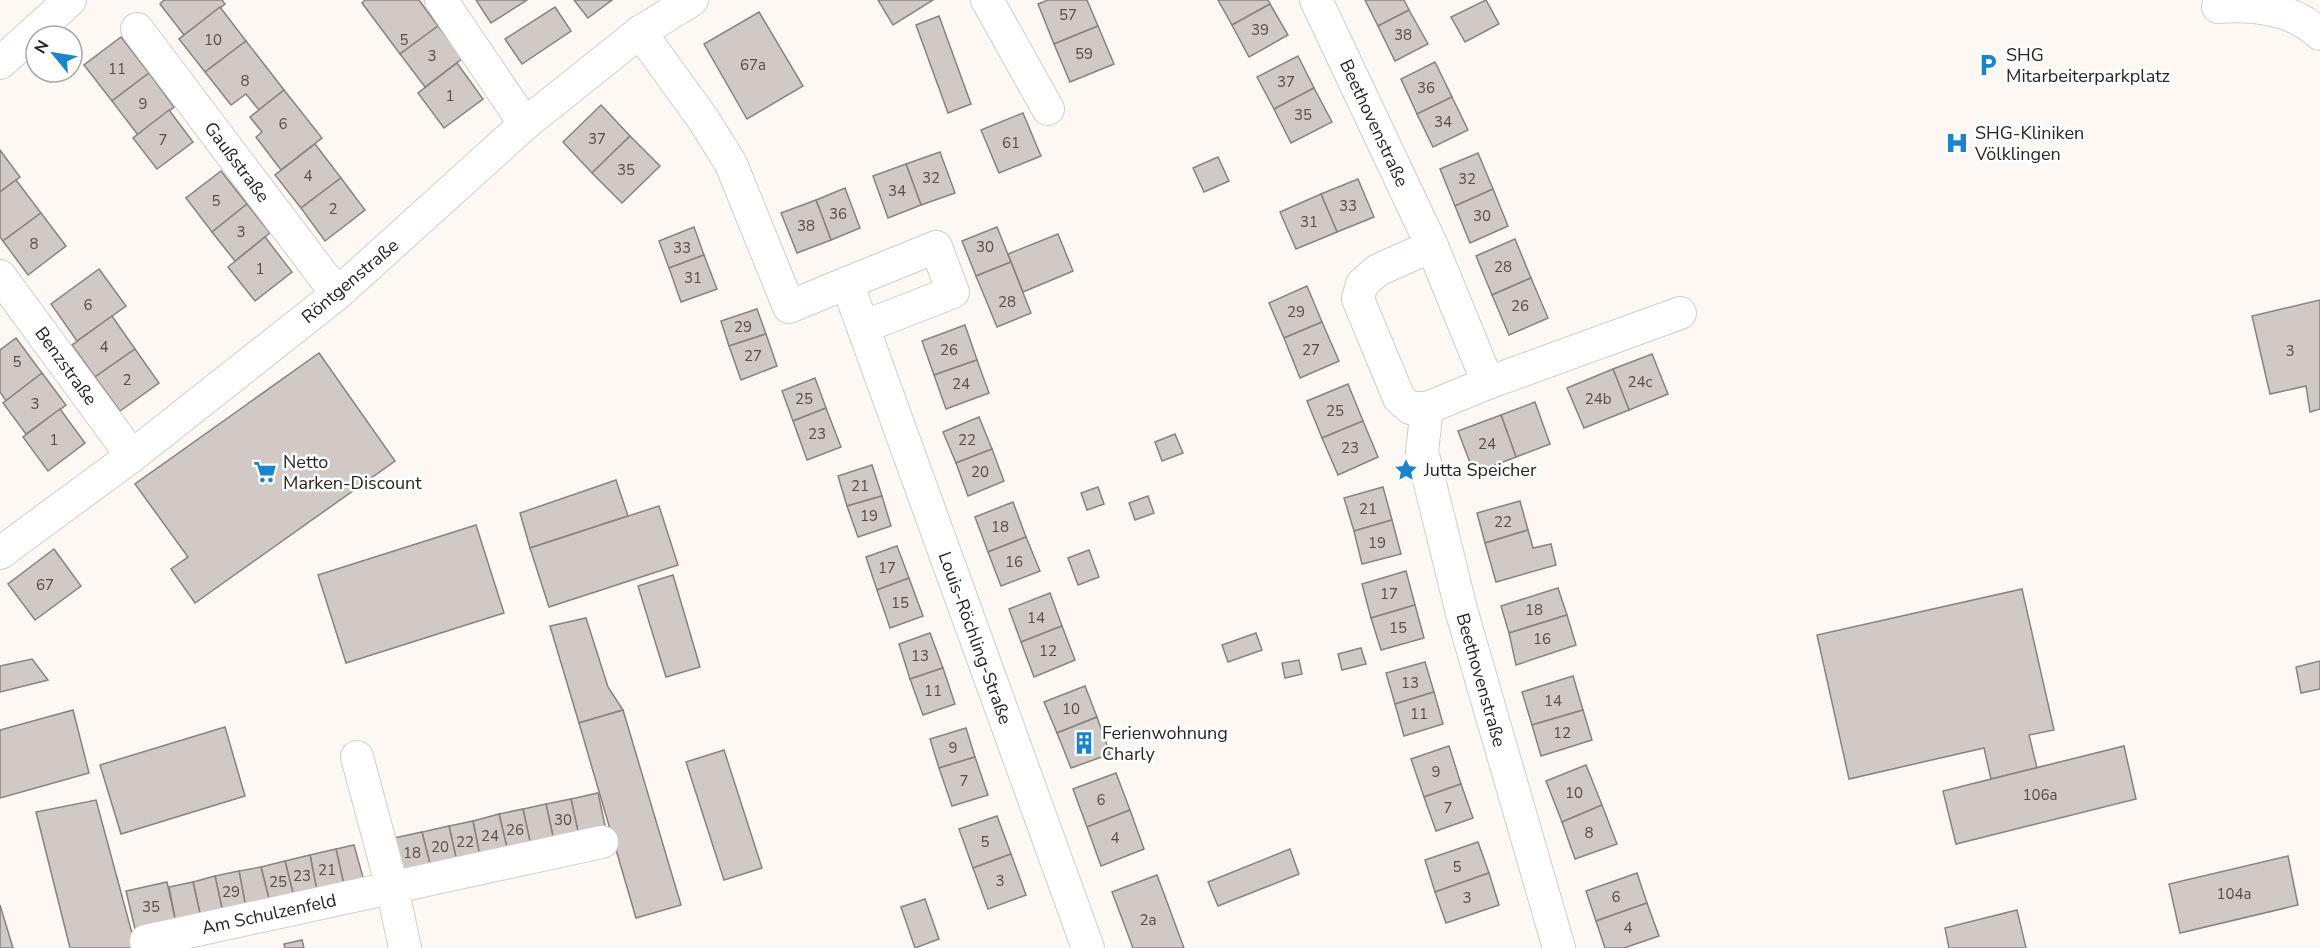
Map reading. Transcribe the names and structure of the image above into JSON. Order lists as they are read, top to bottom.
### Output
{
  "streets": {
    "street": [
      "Beethovenstraße",
      "Gaußstraße",
      "Röntgenstraße",
      "Benzstraße",
      "Louis-Röchling-Straße",
      "Am Schulzenfeld"
    ]
  },
  "crossings": [
    ["Gaußstraße", "Röntgenstraße"],
    ["Röntgenstraße", "Benzstraße"]
  ],
  "places": {
    "parking": ["SHG Mitarbeiterparkplatz"],
    "hospital": ["SHG-Kliniken Völklingen"],
    "place": ["Jutta Speicher"],
    "supermarket": ["Netto Marken-Discount"],
    "building": ["Ferienwohnung Charly"]
  },
  "house_numbers": [
    "57",
    "39",
    "38",
    "10",
    "5",
    "59",
    "3",
    "67a",
    "11",
    "8",
    "37",
    "36",
    "1",
    "9",
    "35",
    "34",
    "6",
    "37",
    "7",
    "61",
    "35",
    "4",
    "32",
    "32",
    "34",
    "5",
    "33",
    "2",
    "36",
    "30",
    "31",
    "38",
    "3",
    "8",
    "30",
    "33",
    "28",
    "1",
    "31",
    "28",
    "6",
    "26",
    "29",
    "29",
    "4",
    "26",
    "27",
    "3",
    "27",
    "5",
    "2",
    "24c",
    "24",
    "25",
    "24b",
    "3",
    "25",
    "23",
    "1",
    "22",
    "24",
    "23",
    "20",
    "21",
    "21",
    "19",
    "22",
    "18",
    "19",
    "16",
    "17",
    "67",
    "17",
    "15",
    "18",
    "14",
    "15",
    "16",
    "12",
    "13",
    "13",
    "11",
    "14",
    "10",
    "11",
    "12",
    "9",
    "9",
    "7",
    "10",
    "106a",
    "6",
    "7",
    "30",
    "26",
    "8",
    "24",
    "4",
    "22",
    "5",
    "20",
    "18",
    "5",
    "21",
    "23",
    "3",
    "25",
    "29",
    "104a",
    "6",
    "3",
    "35",
    "2a",
    "4"
  ],
  "north": "top left"
}
